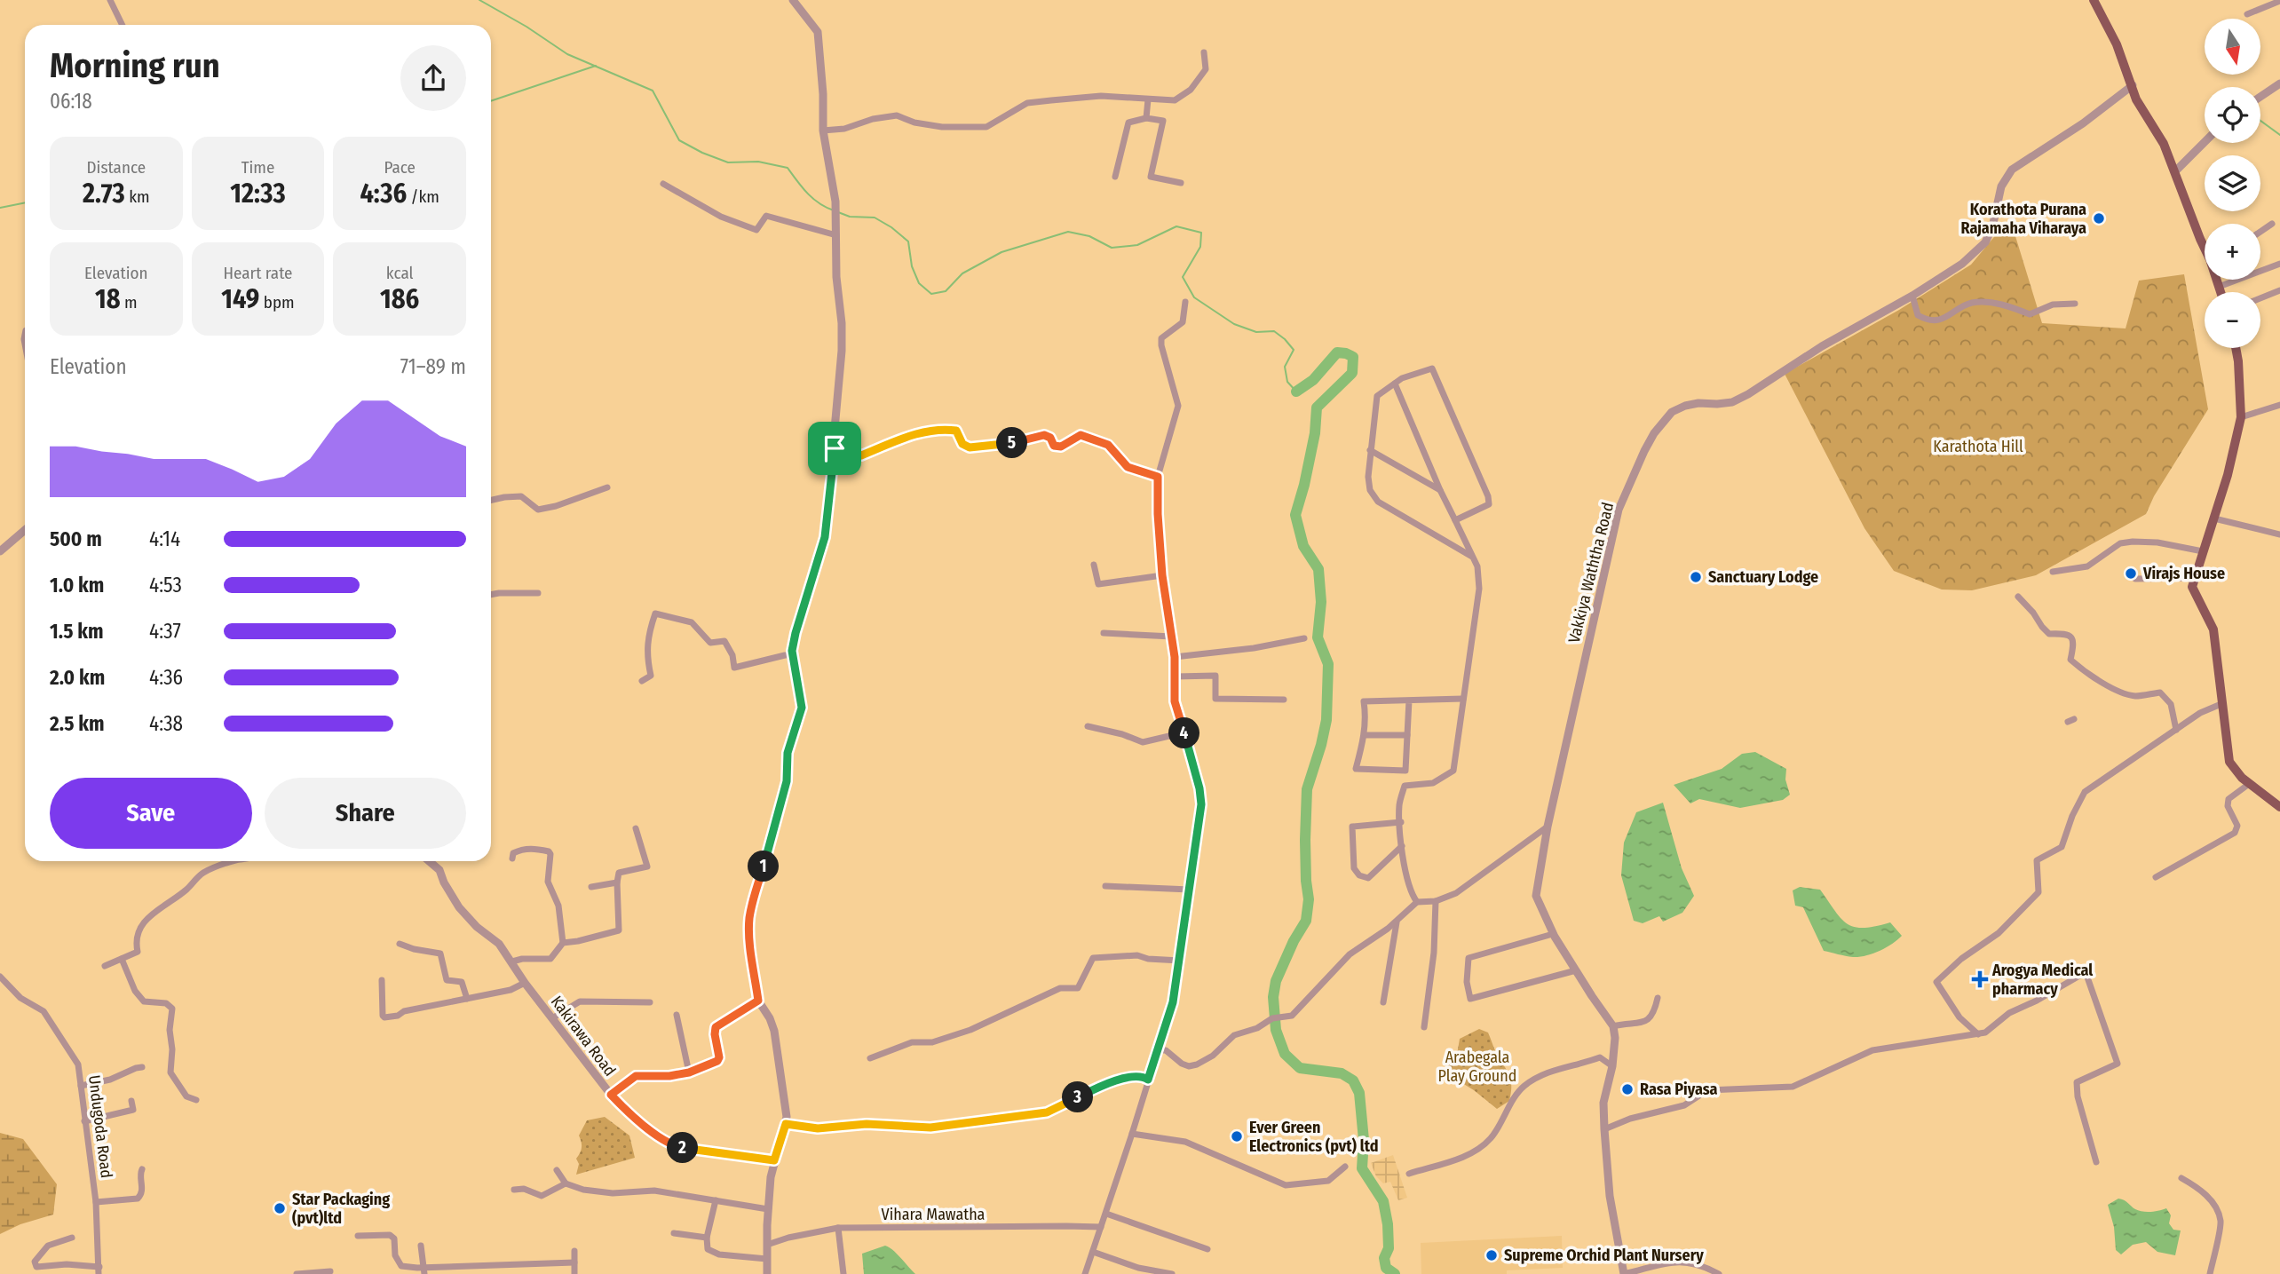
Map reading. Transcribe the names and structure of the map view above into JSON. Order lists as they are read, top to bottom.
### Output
{
  "streets": {
    "street": [
      "Vakkiya Waththa Road",
      "Kakirawa Road",
      "Undugoda Road",
      "Vihara Mawatha"
    ]
  },
  "parks": ["Karathota Hill", "Arabegala Play Ground"],
  "places": {
    "other": [
      "Korathota Purana Rajamaha Viharaya",
      "Virajs House",
      "Sanctuary Lodge",
      "Rasa Piyasa",
      "Ever Green Electronics (pvt) ltd",
      "Star Packaging (pvt)ltd",
      "Supreme Orchid Plant Nursery"
    ],
    "health": ["Arogya Medical pharmacy"]
  },
  "north": "bottom",
  "page": {
    "map_buttons": ["+", "−"],
    "heading": ["Morning run", "06:18"],
    "stats": [
      ["Distance", "2.73 km"],
      ["Time", "12:33"],
      ["Pace", "4:36 /km"],
      ["Elevation", "18 m"],
      ["Heart rate", "149 bpm"],
      ["kcal", "186"]
    ],
    "chart": ["Elevation", "71–89 m"],
    "pins": [
      "5",
      "4",
      "1",
      "3",
      "2"
    ],
    "list": [
      {
        "name": "500 m",
        "note": "4:14"
      },
      {
        "name": "1.0 km",
        "note": "4:53"
      },
      {
        "name": "1.5 km",
        "note": "4:37"
      },
      {
        "name": "2.0 km",
        "note": "4:36"
      },
      {
        "name": "2.5 km",
        "note": "4:38"
      }
    ],
    "buttons": ["Save", "Share"]
  }
}
